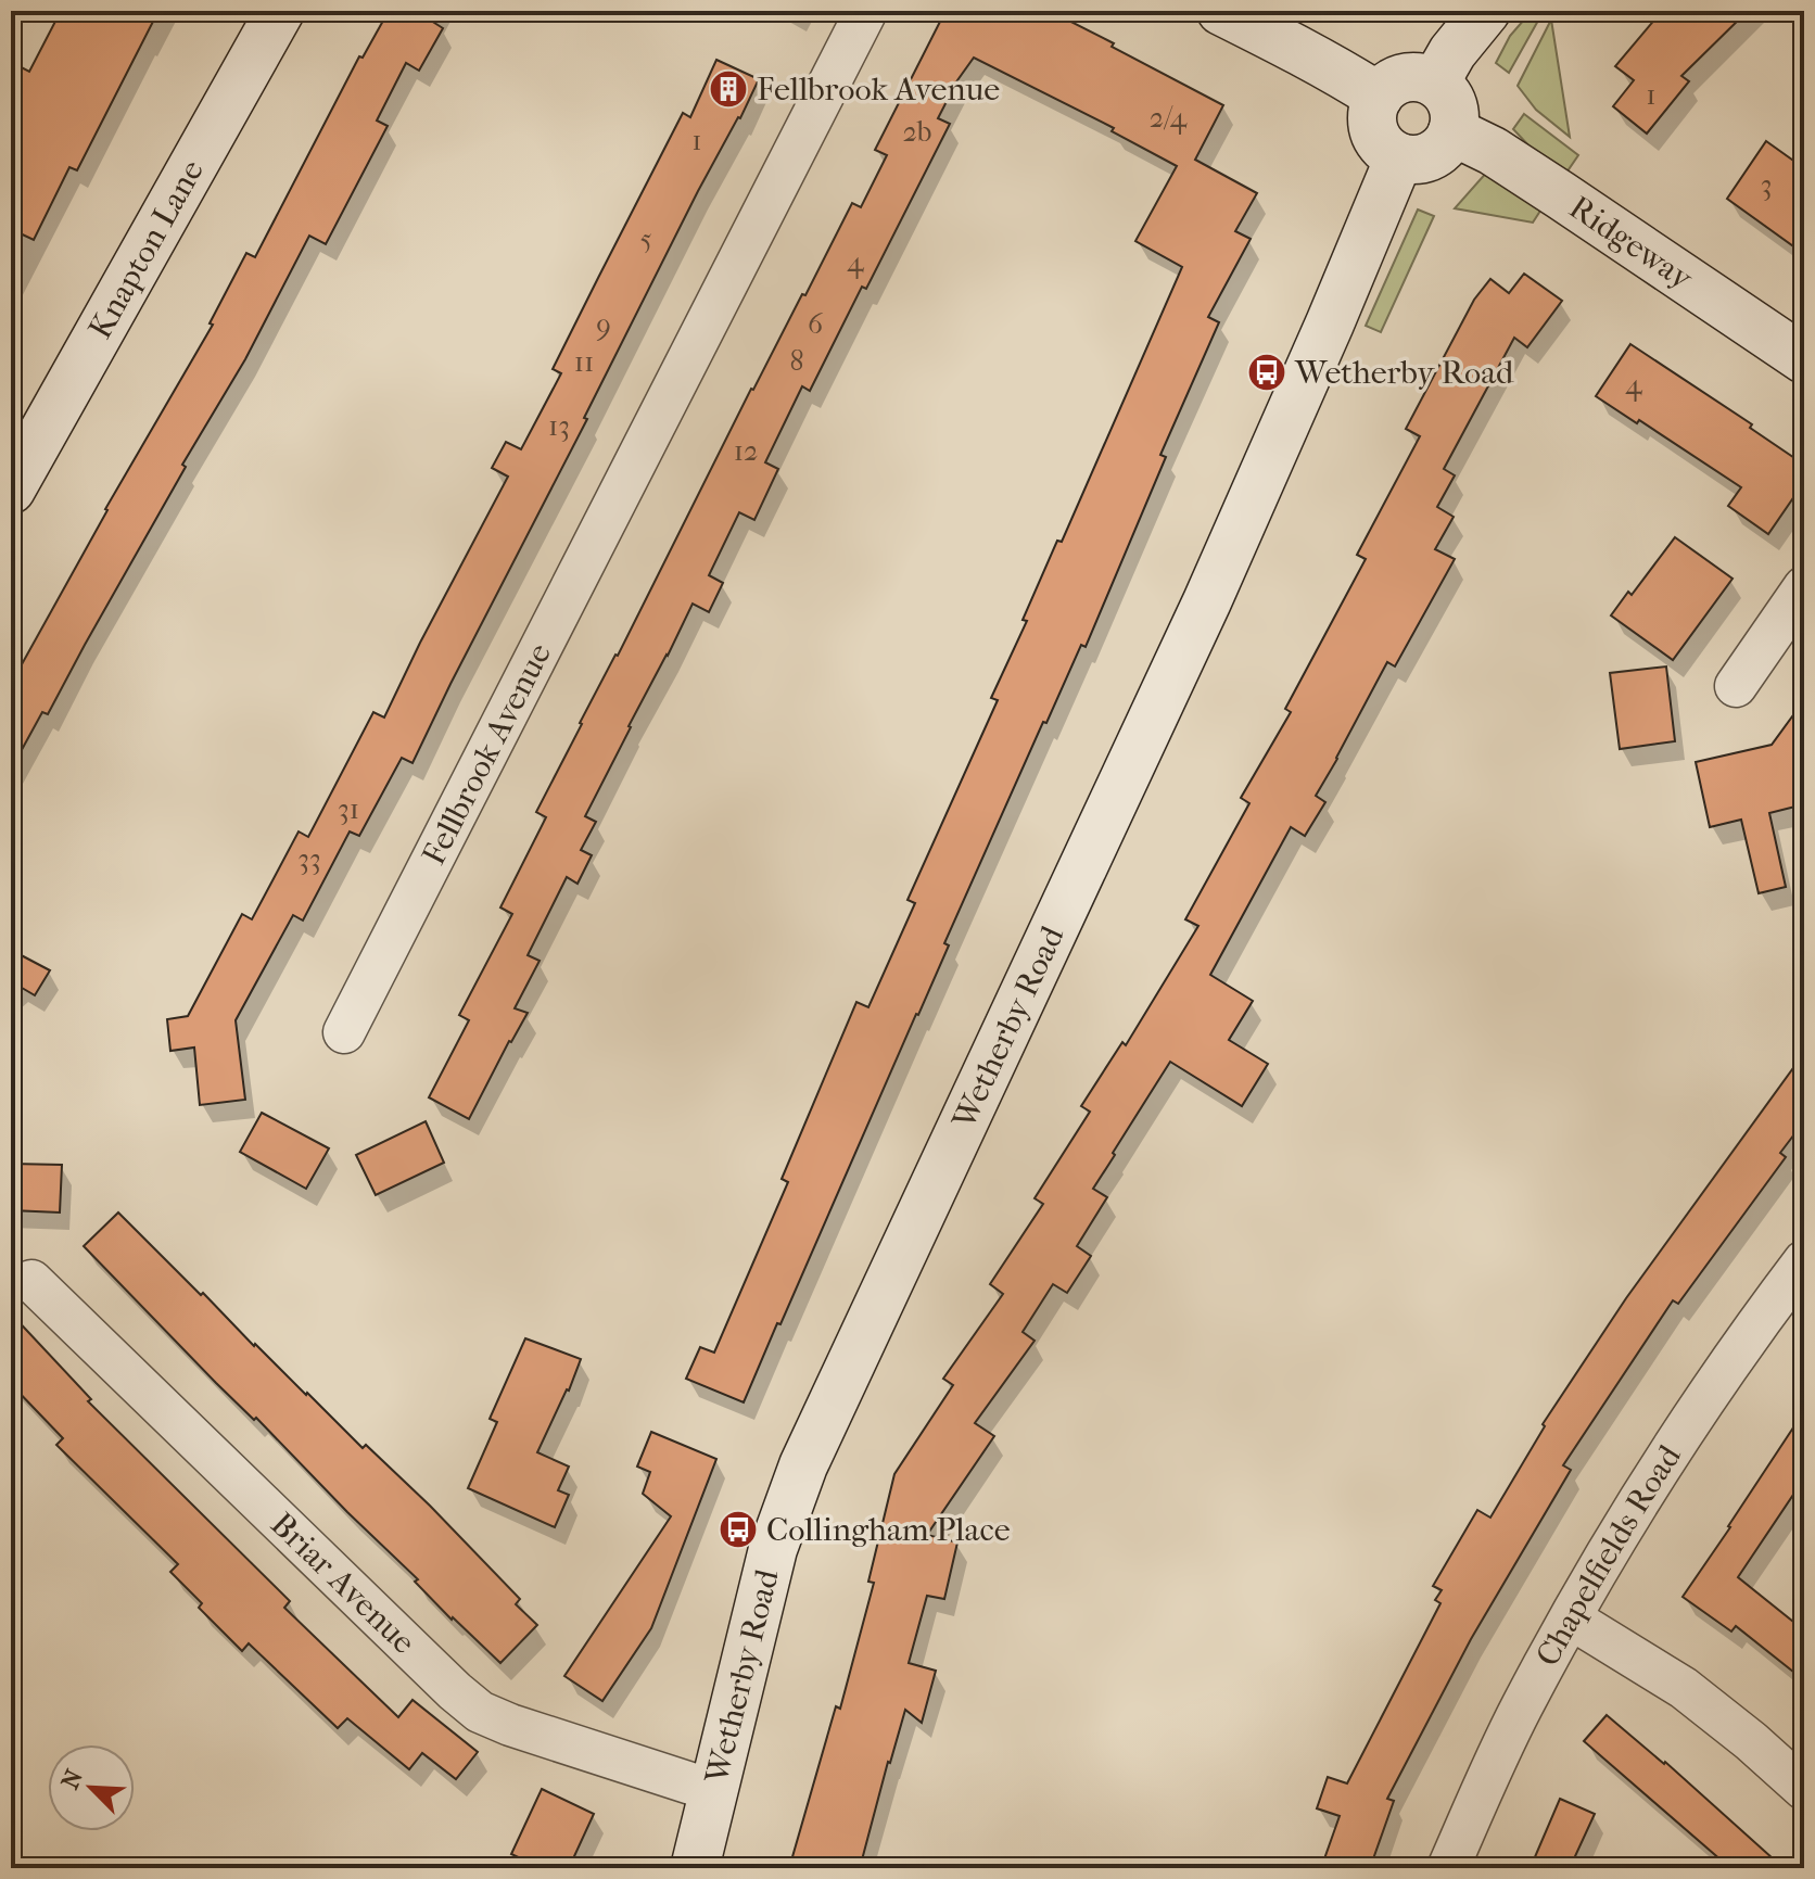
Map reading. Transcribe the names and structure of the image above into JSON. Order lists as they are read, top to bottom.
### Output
{
  "streets": {
    "main road": ["Ridgeway", "Knapton Lane", "Wetherby Road"],
    "street": ["Fellbrook Avenue", "Chapelfields Road", "Briar Avenue"]
  },
  "crossings": [
    ["Ridgeway", "Wetherby Road"],
    ["Wetherby Road", "Briar Avenue"]
  ],
  "places": {
    "building": ["Fellbrook Avenue"],
    "bus stop": ["Wetherby Road", "Collingham Place"]
  },
  "house_numbers": [
    "1",
    "2/4",
    "2b",
    "1",
    "3",
    "5",
    "4",
    "6",
    "9",
    "8",
    "11",
    "4",
    "13",
    "12",
    "31",
    "33"
  ],
  "north": "top left"
}
